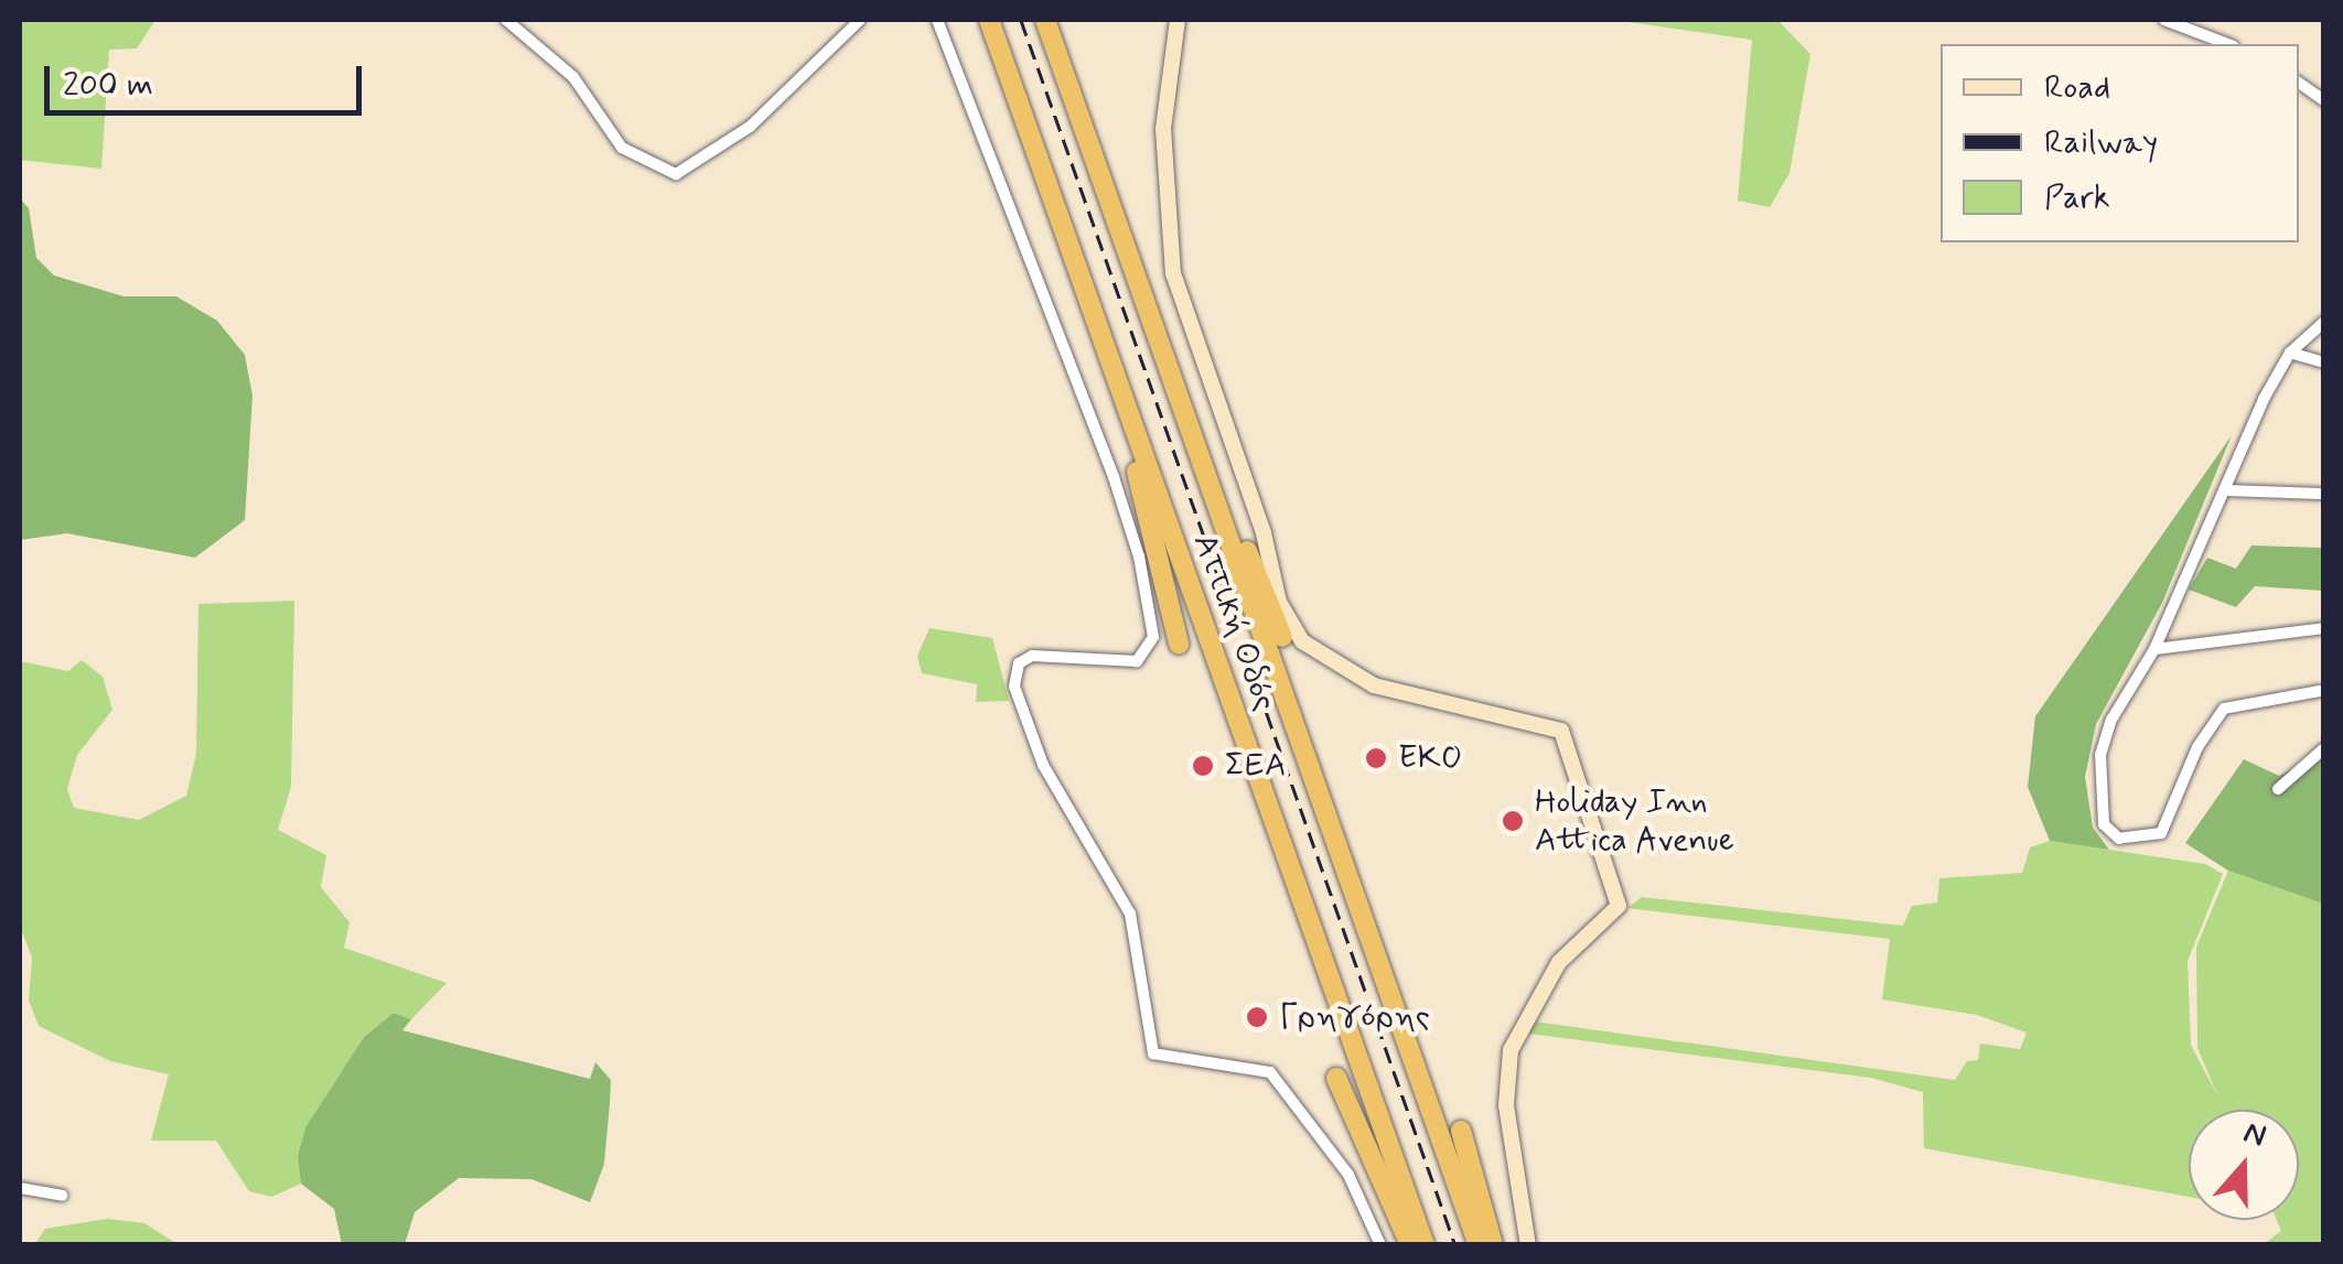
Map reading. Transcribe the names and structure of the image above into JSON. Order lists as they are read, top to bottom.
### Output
{
  "streets": {
    "highway": ["Αττική Οδός"]
  },
  "places": [
    "EKO",
    "ΣΕΑ",
    "Holiday Inn Attica Avenue",
    "Γρηγόρης"
  ],
  "legend": ["Road", "Railway", "Park"],
  "scale_bar": "200 m",
  "north": "top"
}
